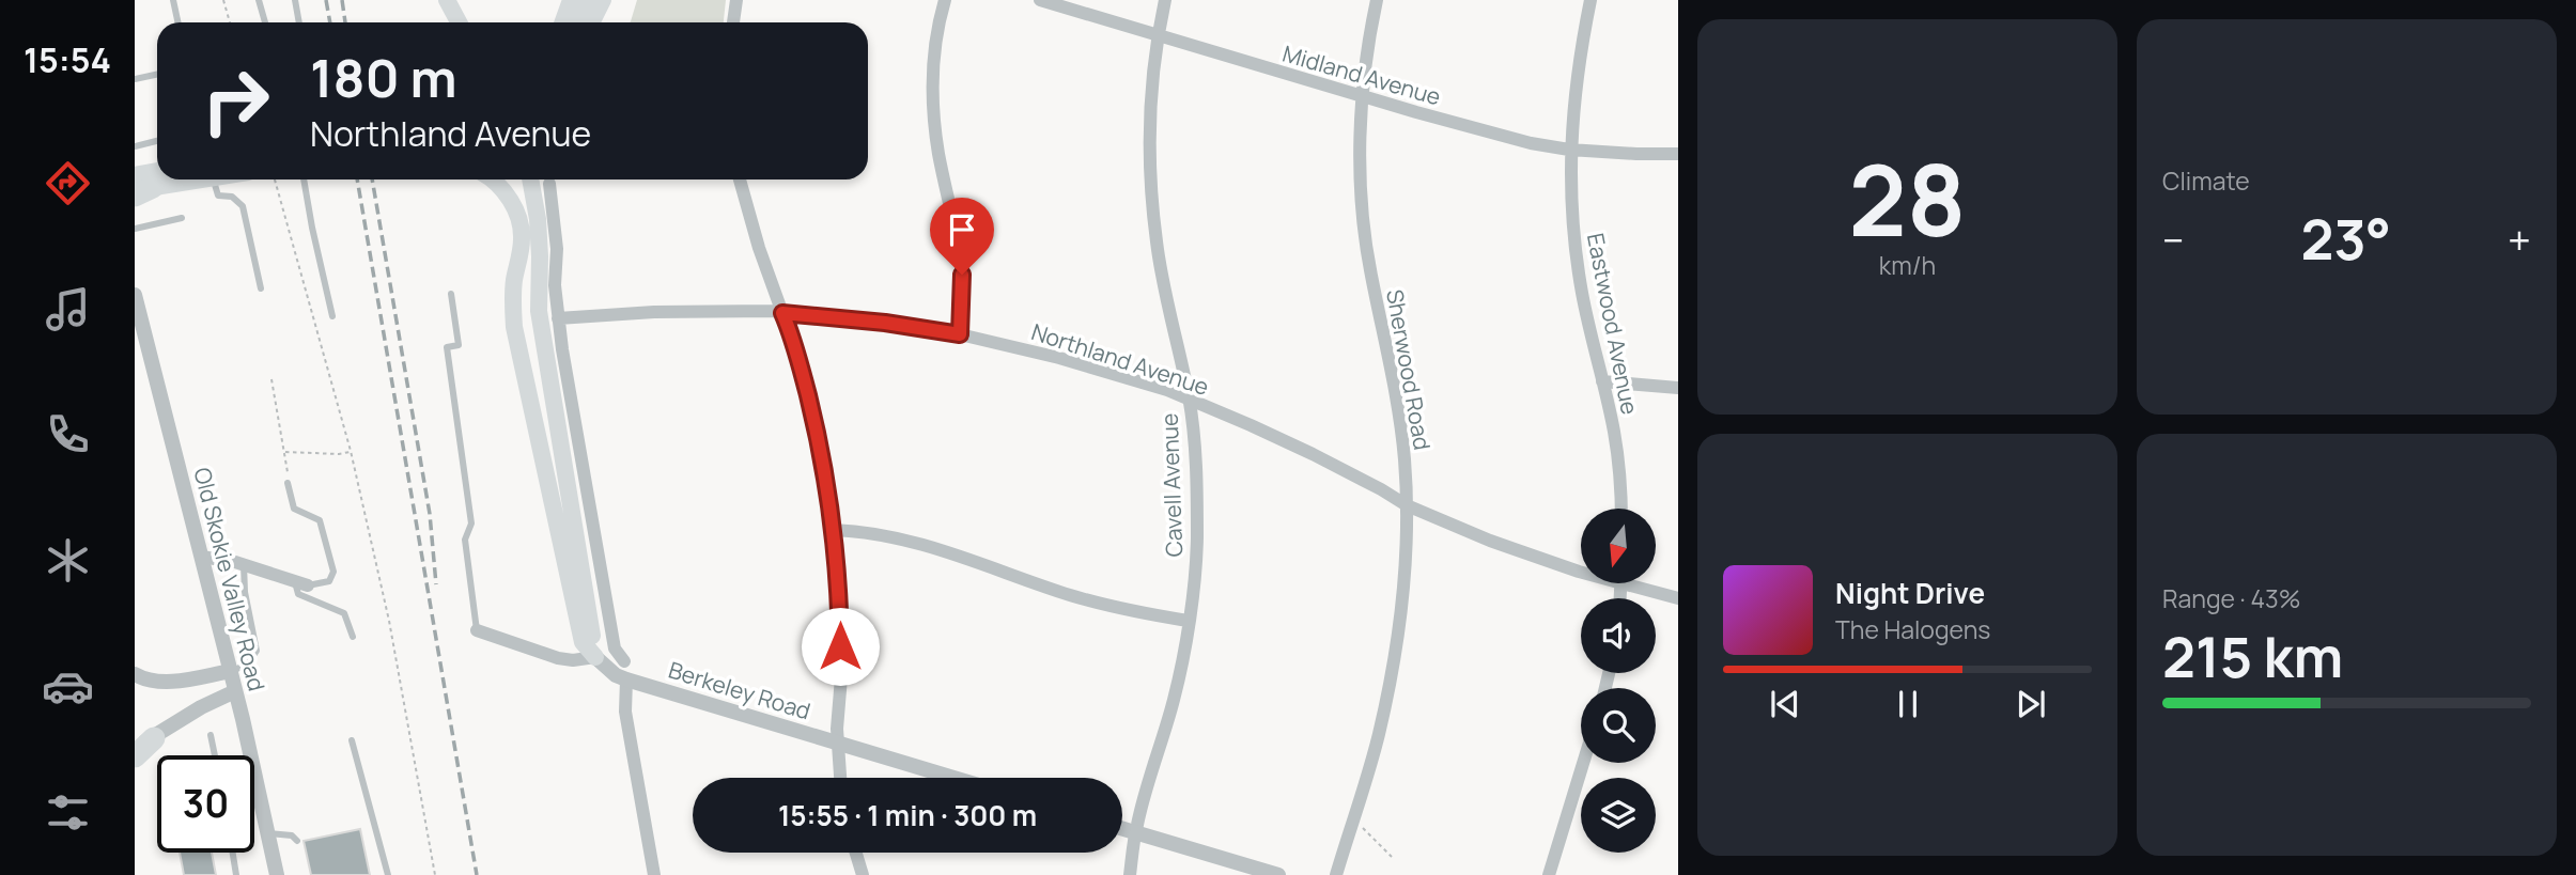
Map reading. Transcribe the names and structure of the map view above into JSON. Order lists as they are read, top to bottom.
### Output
{
  "streets": {
    "street": [
      "Midland Avenue",
      "Eastwood Avenue",
      "Northland Avenue",
      "Sherwood Road",
      "Cavell Avenue",
      "Old Skokie Valley Road",
      "Berkeley Road"
    ]
  },
  "crossings": [
    ["Midland Avenue", "Eastwood Avenue"],
    ["Midland Avenue", "Sherwood Road"],
    ["Midland Avenue", "Cavell Avenue"],
    ["Northland Avenue", "Sherwood Road"],
    ["Northland Avenue", "Cavell Avenue"]
  ],
  "north": "bottom",
  "page": {
    "tabs": "15:54",
    "tile": [
      ["28", "km/h"],
      "Climate",
      ["Range · 43%", "215 km"]
    ],
    "turn": ["180 m", "Northland Avenue"],
    "heat": ["−", "23°", "+"],
    "song": ["Night Drive", "The Halogens"],
    "limit": "30",
    "trip": "15:55 · 1 min · 300 m"
  }
}
